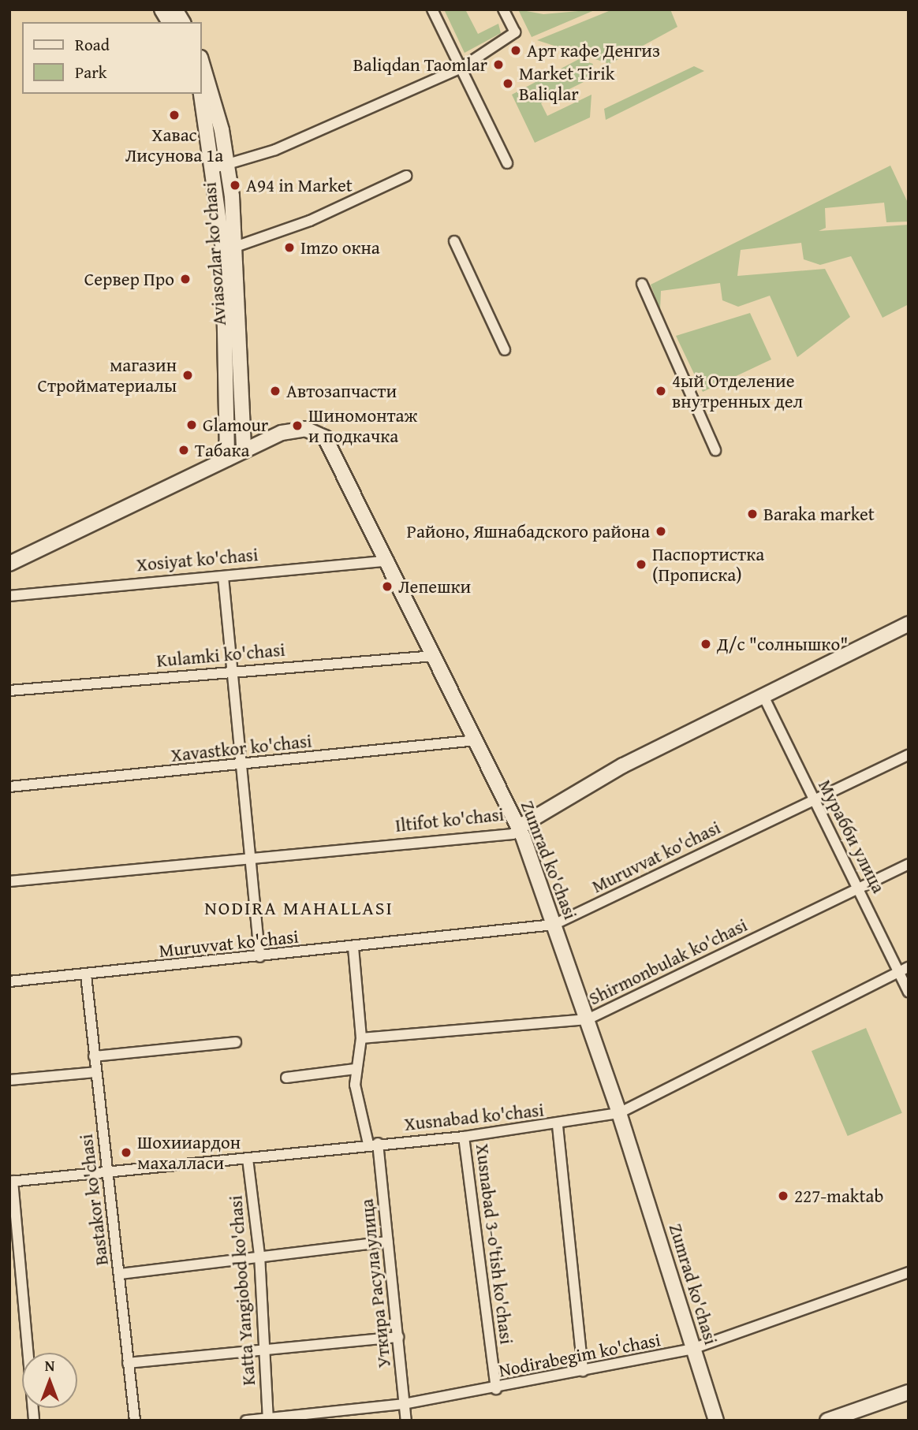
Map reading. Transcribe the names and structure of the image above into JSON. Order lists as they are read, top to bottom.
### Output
{
  "streets": {
    "street": [
      "Aviasozlar ko'chasi",
      "Xosiyat ko'chasi",
      "Kulamki ko'chasi",
      "Xavastkor ko'chasi",
      "Iltifot ko'chasi",
      "Мурабби улица",
      "Muruvvat ko'chasi",
      "Zumrad ko'chasi",
      "Shirmonbulak ko'chasi",
      "Xusnabad ko'chasi",
      "Bastakor ko'chasi",
      "Xusnabad 3-o'tish ko'chasi",
      "Уткира Расула улица",
      "Katta Yangiobod ko'chasi",
      "Nodirabegim ko'chasi"
    ]
  },
  "crossings": [
    ["Aviasozlar ko'chasi", "Zumrad ko'chasi"],
    ["Xosiyat ko'chasi", "Zumrad ko'chasi"],
    ["Kulamki ko'chasi", "Zumrad ko'chasi"],
    ["Xavastkor ko'chasi", "Zumrad ko'chasi"],
    ["Iltifot ko'chasi", "Мурабби улица"],
    ["Iltifot ko'chasi", "Zumrad ko'chasi"],
    ["Мурабби улица", "Muruvvat ko'chasi"],
    ["Мурабби улица", "Shirmonbulak ko'chasi"],
    ["Мурабби улица", "Xusnabad ko'chasi"],
    ["Muruvvat ko'chasi", "Zumrad ko'chasi"],
    ["Muruvvat ko'chasi", "Bastakor ko'chasi"],
    ["Muruvvat ko'chasi", "Уткира Расула улица"],
    ["Zumrad ko'chasi", "Shirmonbulak ko'chasi"],
    ["Zumrad ko'chasi", "Xusnabad ko'chasi"],
    ["Zumrad ko'chasi", "Nodirabegim ko'chasi"],
    ["Shirmonbulak ko'chasi", "Уткира Расула улица"],
    ["Xusnabad ko'chasi", "Bastakor ko'chasi"],
    ["Xusnabad ko'chasi", "Xusnabad 3-o'tish ko'chasi"],
    ["Xusnabad ko'chasi", "Уткира Расула улица"],
    ["Xusnabad ko'chasi", "Katta Yangiobod ko'chasi"],
    ["Xusnabad 3-o'tish ko'chasi", "Nodirabegim ko'chasi"],
    ["Уткира Расула улица", "Nodirabegim ko'chasi"],
    ["Katta Yangiobod ko'chasi", "Nodirabegim ko'chasi"]
  ],
  "districts": ["NODIRA MAHALLASI"],
  "places": [
    "Арт кафе Денгиз",
    "Baliqdan Taomlar",
    "Market Tirik Baliqlar",
    "Хавас Лисунова 1а",
    "A94 in Market",
    "Imzo окна",
    "Сервер Про",
    "магазин Стройматериалы",
    "Автозапчасти",
    "4ый Отделение внутренных дел",
    "Glamour",
    "Шиномонтаж и подкачка",
    "Табака",
    "Baraka market",
    "Районо, Яшнабадского района",
    "Паспортистка (Прописка)",
    "Лепешки",
    "Д/с \"солнышко\"",
    "Шохииардон махалласи",
    "227-maktab"
  ],
  "legend": ["Road", "Park"],
  "north": "top"
}
